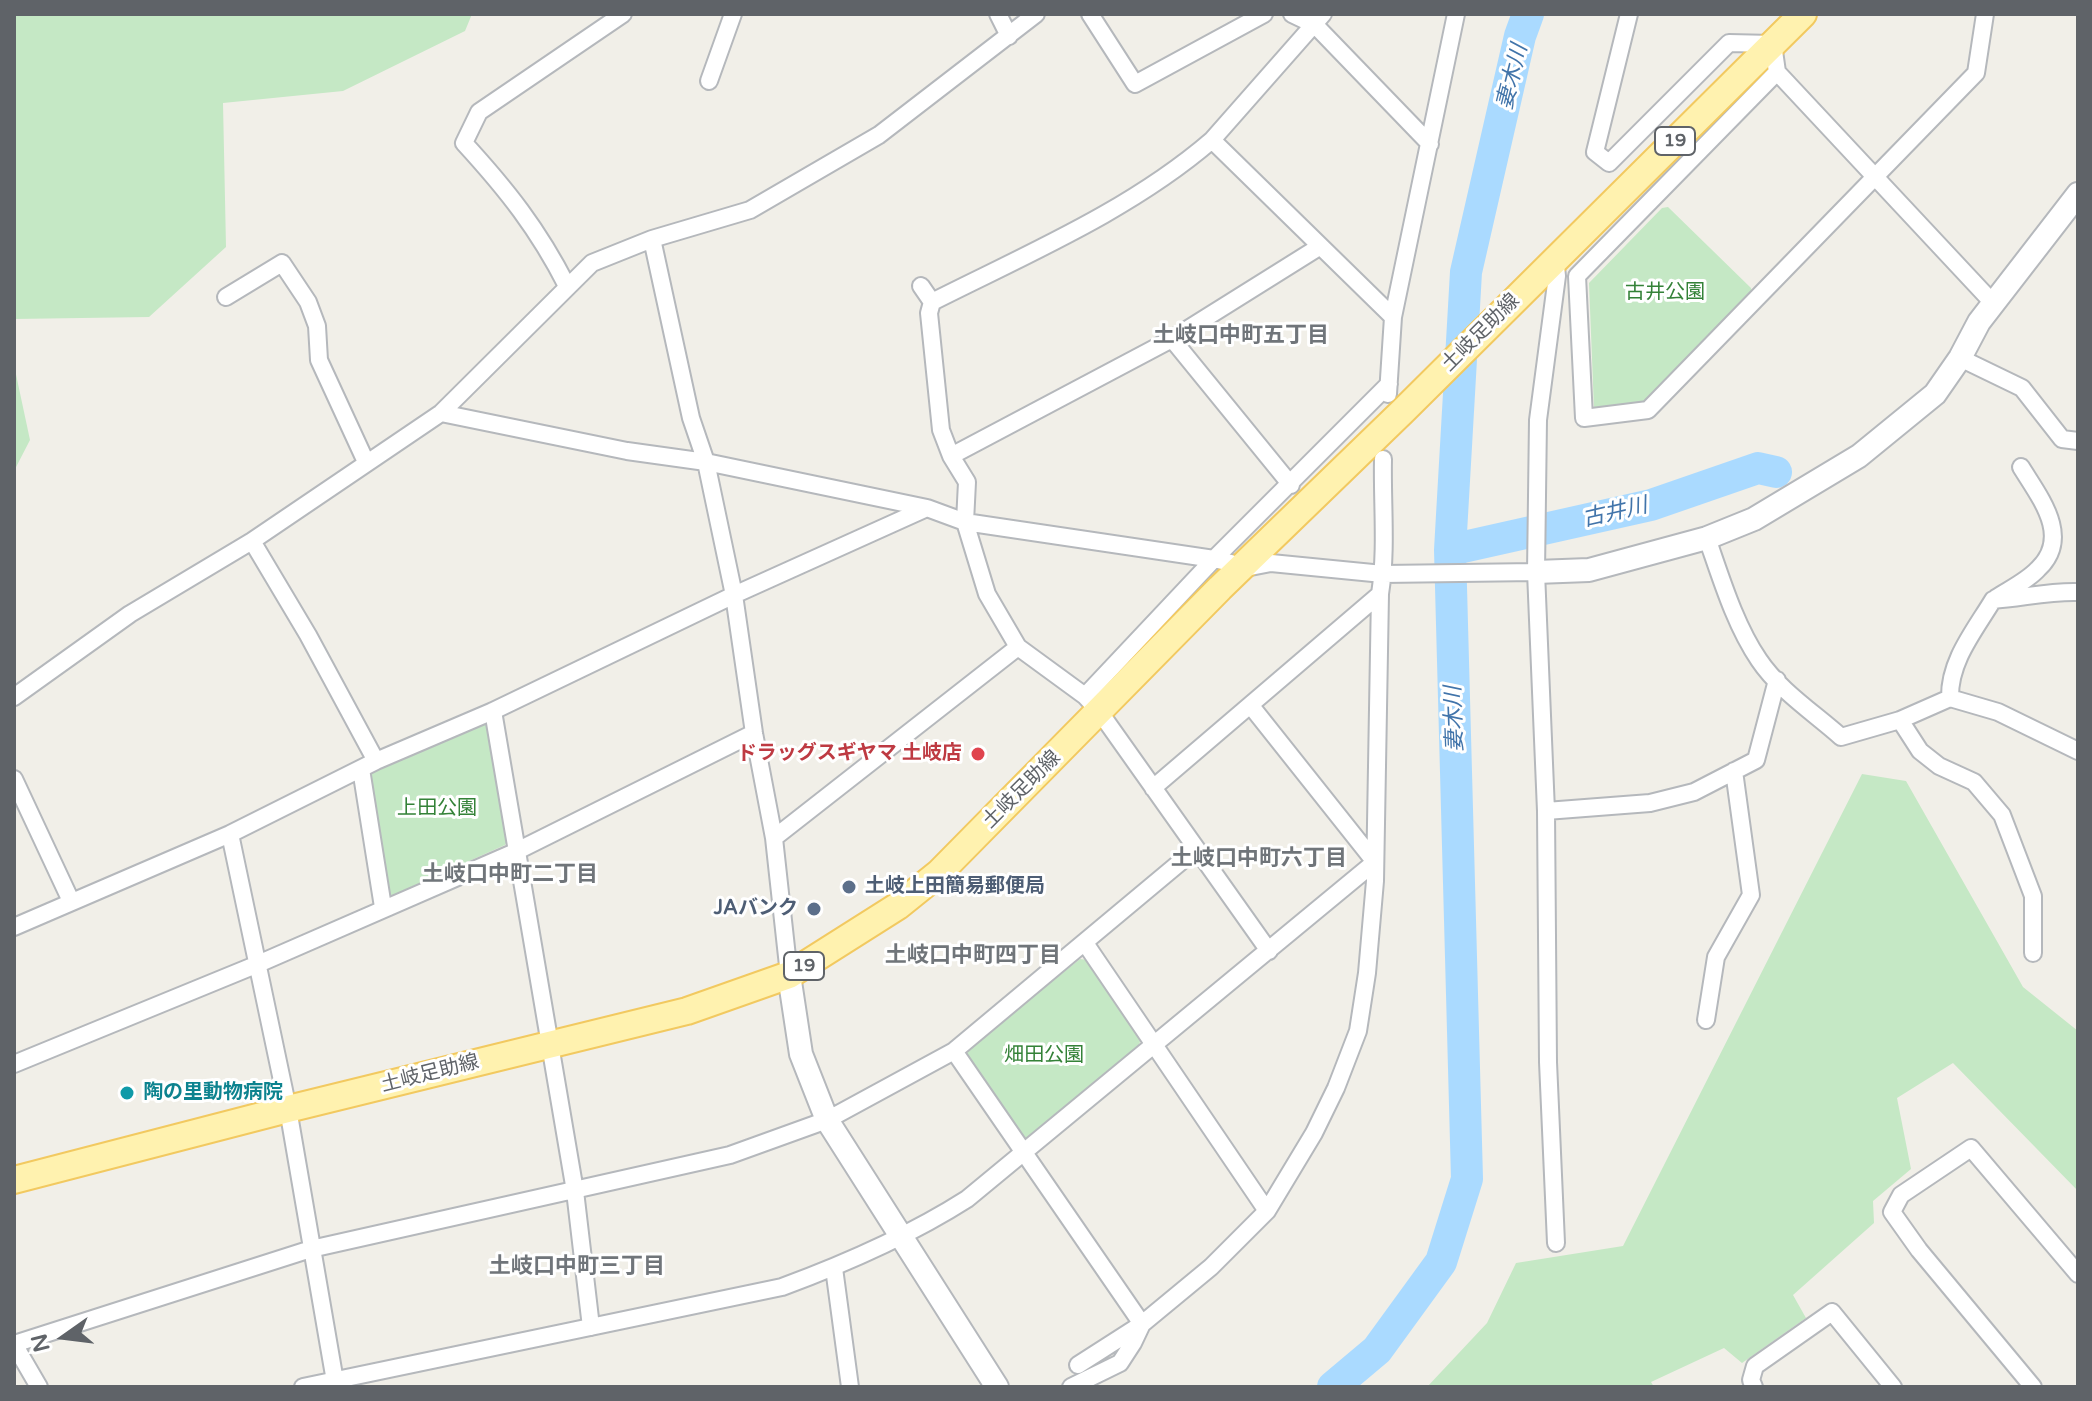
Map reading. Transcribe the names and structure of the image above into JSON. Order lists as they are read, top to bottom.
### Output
{
  "streets": {
    "main road": ["19", "土岐足助線"]
  },
  "districts": [
    "土岐口中町五丁目",
    "土岐口中町六丁目",
    "土岐口中町二丁目",
    "土岐口中町四丁目",
    "土岐口中町三丁目"
  ],
  "water": ["妻木川", "古井川"],
  "parks": ["古井公園", "上田公園", "畑田公園"],
  "places": [
    "ドラッグスギヤマ 土岐店",
    "土岐上田簡易郵便局",
    "JAバンク",
    "陶の里動物病院"
  ],
  "north": "left"
}
